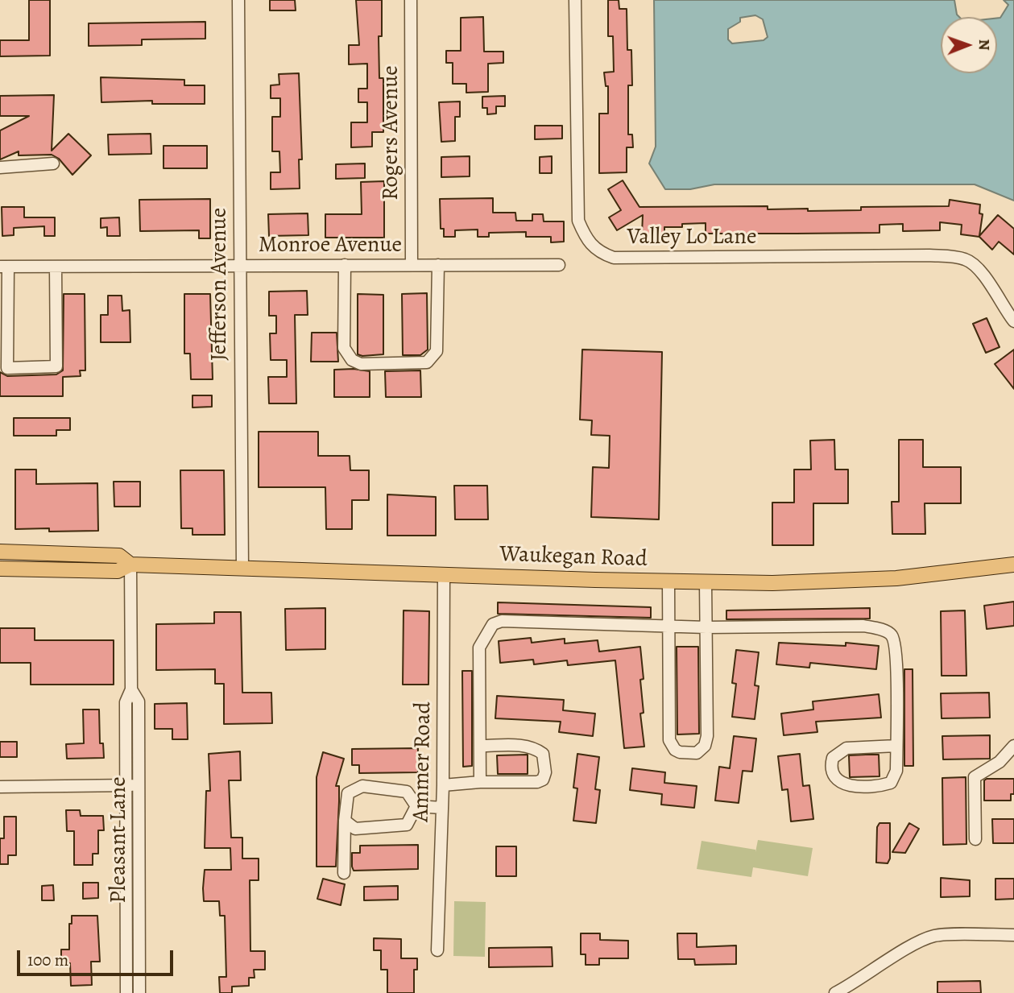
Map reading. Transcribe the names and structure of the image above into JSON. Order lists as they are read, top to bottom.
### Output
{
  "streets": {
    "main road": ["Waukegan Road"],
    "street": [
      "Rogers Avenue",
      "Valley Lo Lane",
      "Monroe Avenue",
      "Jefferson Avenue",
      "Ammer Road",
      "Pleasant Lane"
    ]
  },
  "crossings": [
    ["Rogers Avenue", "Monroe Avenue"],
    ["Monroe Avenue", "Jefferson Avenue"],
    ["Jefferson Avenue", "Waukegan Road"],
    ["Waukegan Road", "Ammer Road"],
    ["Waukegan Road", "Pleasant Lane"]
  ],
  "scale_bar": "100 m",
  "north": "right"
}
